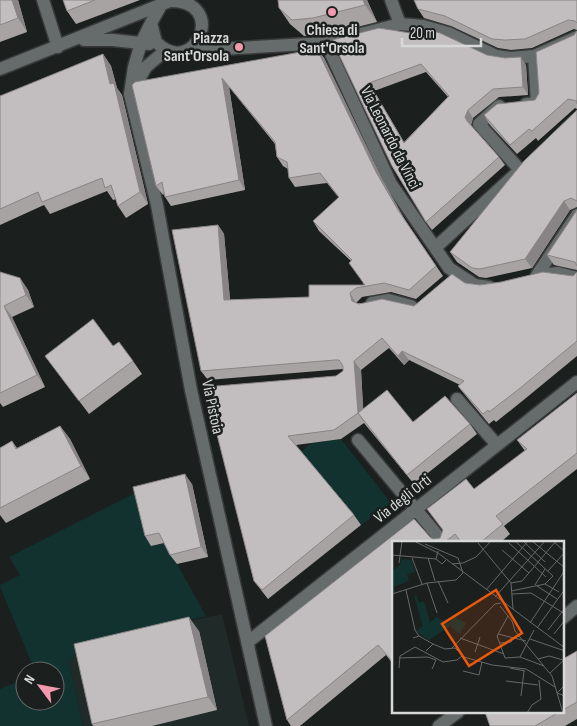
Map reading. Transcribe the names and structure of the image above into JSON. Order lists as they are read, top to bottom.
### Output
{
  "streets": {
    "street": ["Via Leonardo da Vinci", "Via Pistoia", "Via degli Orti"]
  },
  "crossings": [
    ["Via Pistoia", "Via degli Orti"]
  ],
  "places": ["Chiesa di Sant'Orsola", "Piazza Sant'Orsola"],
  "scale_bar": "20 m",
  "north": "top left"
}
